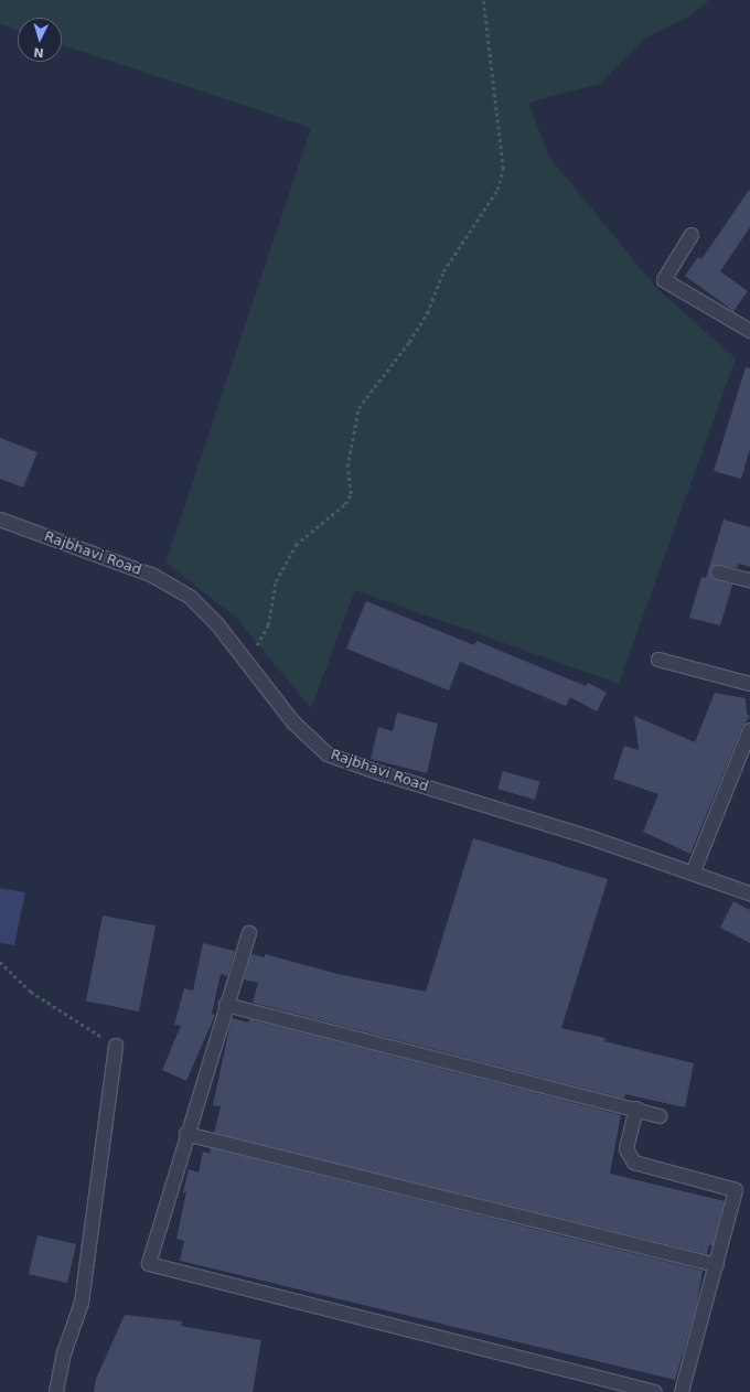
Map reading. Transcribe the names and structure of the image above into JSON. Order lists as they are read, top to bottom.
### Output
{
  "streets": {
    "street": ["Rajbhavi Road"]
  },
  "north": "bottom"
}
